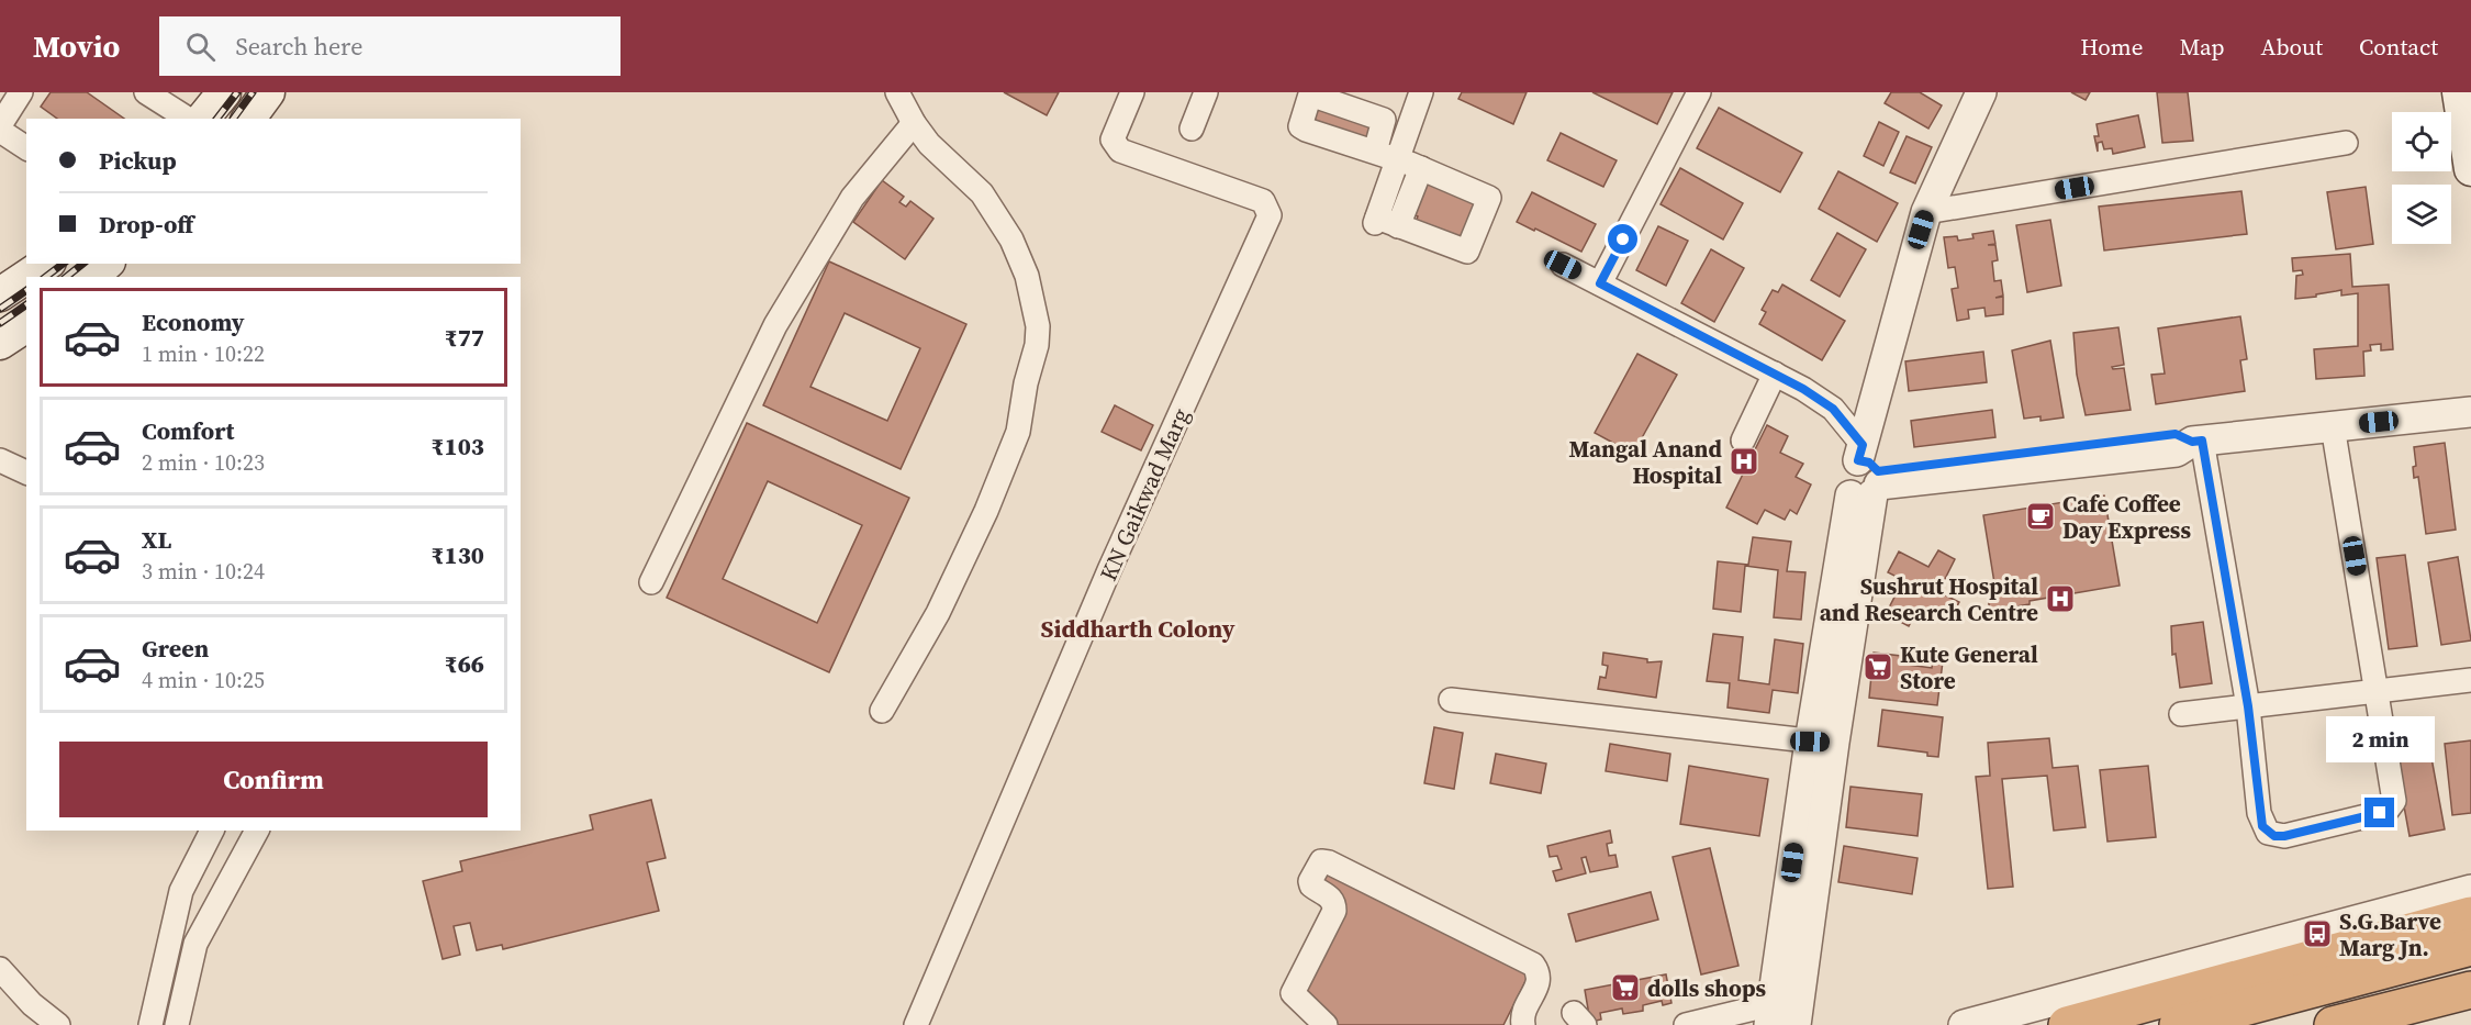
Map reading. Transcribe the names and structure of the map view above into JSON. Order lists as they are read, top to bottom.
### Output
{
  "streets": {
    "street": ["KN Gaikwad Marg"]
  },
  "districts": ["Siddharth Colony"],
  "places": {
    "hospital": ["Mangal Anand Hospital", "Sushrut Hospital and Research Centre"],
    "cafe": ["Cafe Coffee Day Express"],
    "supermarket": ["Kute General Store", "dolls shops"],
    "bus stop": ["S.G.Barve Marg Jn."]
  },
  "page": {
    "header": "Movio",
    "search": "Search here",
    "nav": [
      "Home",
      "Map",
      "About",
      "Contact"
    ],
    "banner": ["Pickup", "Drop-off"],
    "list": [
      {
        "name": "Economy",
        "note": "1 min · 10:22",
        "value": "₹77"
      },
      {
        "name": "Comfort",
        "note": "2 min · 10:23",
        "value": "₹103"
      },
      {
        "name": "XL",
        "note": "3 min · 10:24",
        "value": "₹130"
      },
      {
        "name": "Green",
        "note": "4 min · 10:25",
        "value": "₹66"
      }
    ],
    "bubble": "2 min",
    "buttons": "Confirm"
  }
}
